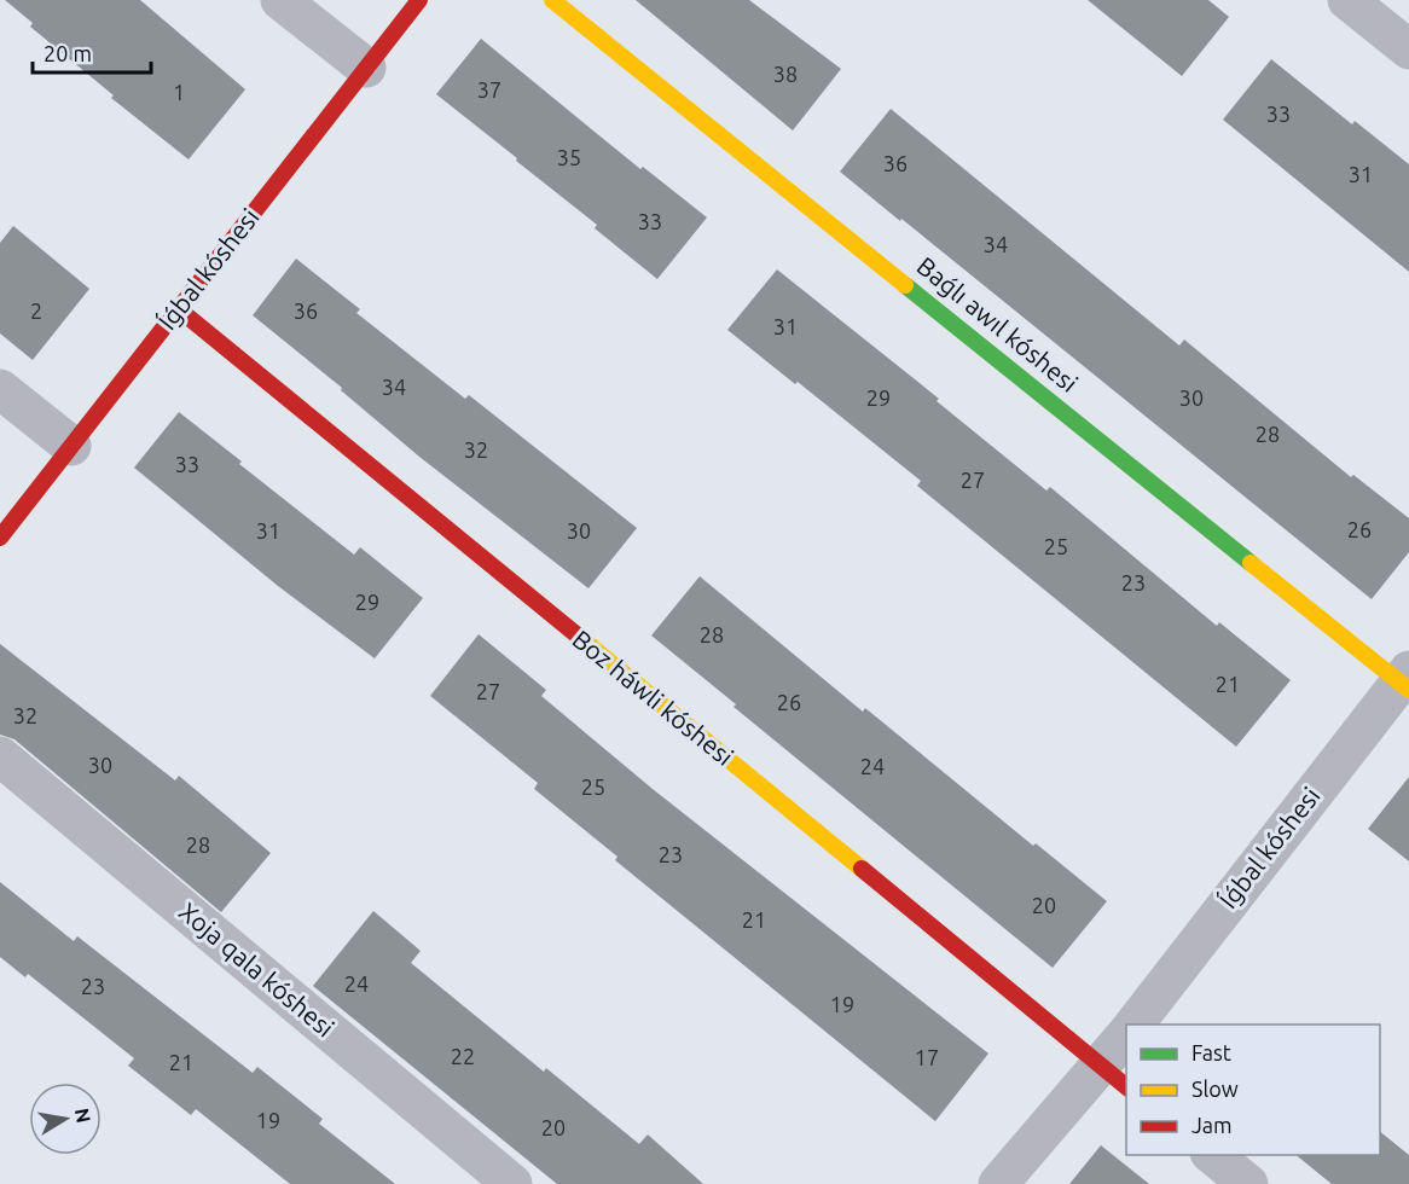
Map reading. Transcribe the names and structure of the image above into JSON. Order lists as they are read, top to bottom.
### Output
{
  "streets": {
    "street": [
      "Íǵbal kóshesi",
      "Baǵlı awıl kóshesi",
      "Boz háwli kóshesi",
      "Xoja qala kóshesi"
    ]
  },
  "crossings": [
    ["Íǵbal kóshesi", "Baǵlı awıl kóshesi"],
    ["Íǵbal kóshesi", "Boz háwli kóshesi"]
  ],
  "house_numbers": [
    "38",
    "37",
    "1",
    "33",
    "35",
    "36",
    "31",
    "33",
    "34",
    "2",
    "36",
    "31",
    "34",
    "29",
    "30",
    "28",
    "32",
    "33",
    "27",
    "26",
    "31",
    "30",
    "25",
    "23",
    "29",
    "28",
    "21",
    "27",
    "26",
    "32",
    "30",
    "24",
    "25",
    "28",
    "23",
    "20",
    "21",
    "24",
    "23",
    "19",
    "22",
    "17",
    "21",
    "19",
    "20"
  ],
  "legend": ["Fast", "Slow", "Jam"],
  "scale_bar": "20 m",
  "north": "right"
}
